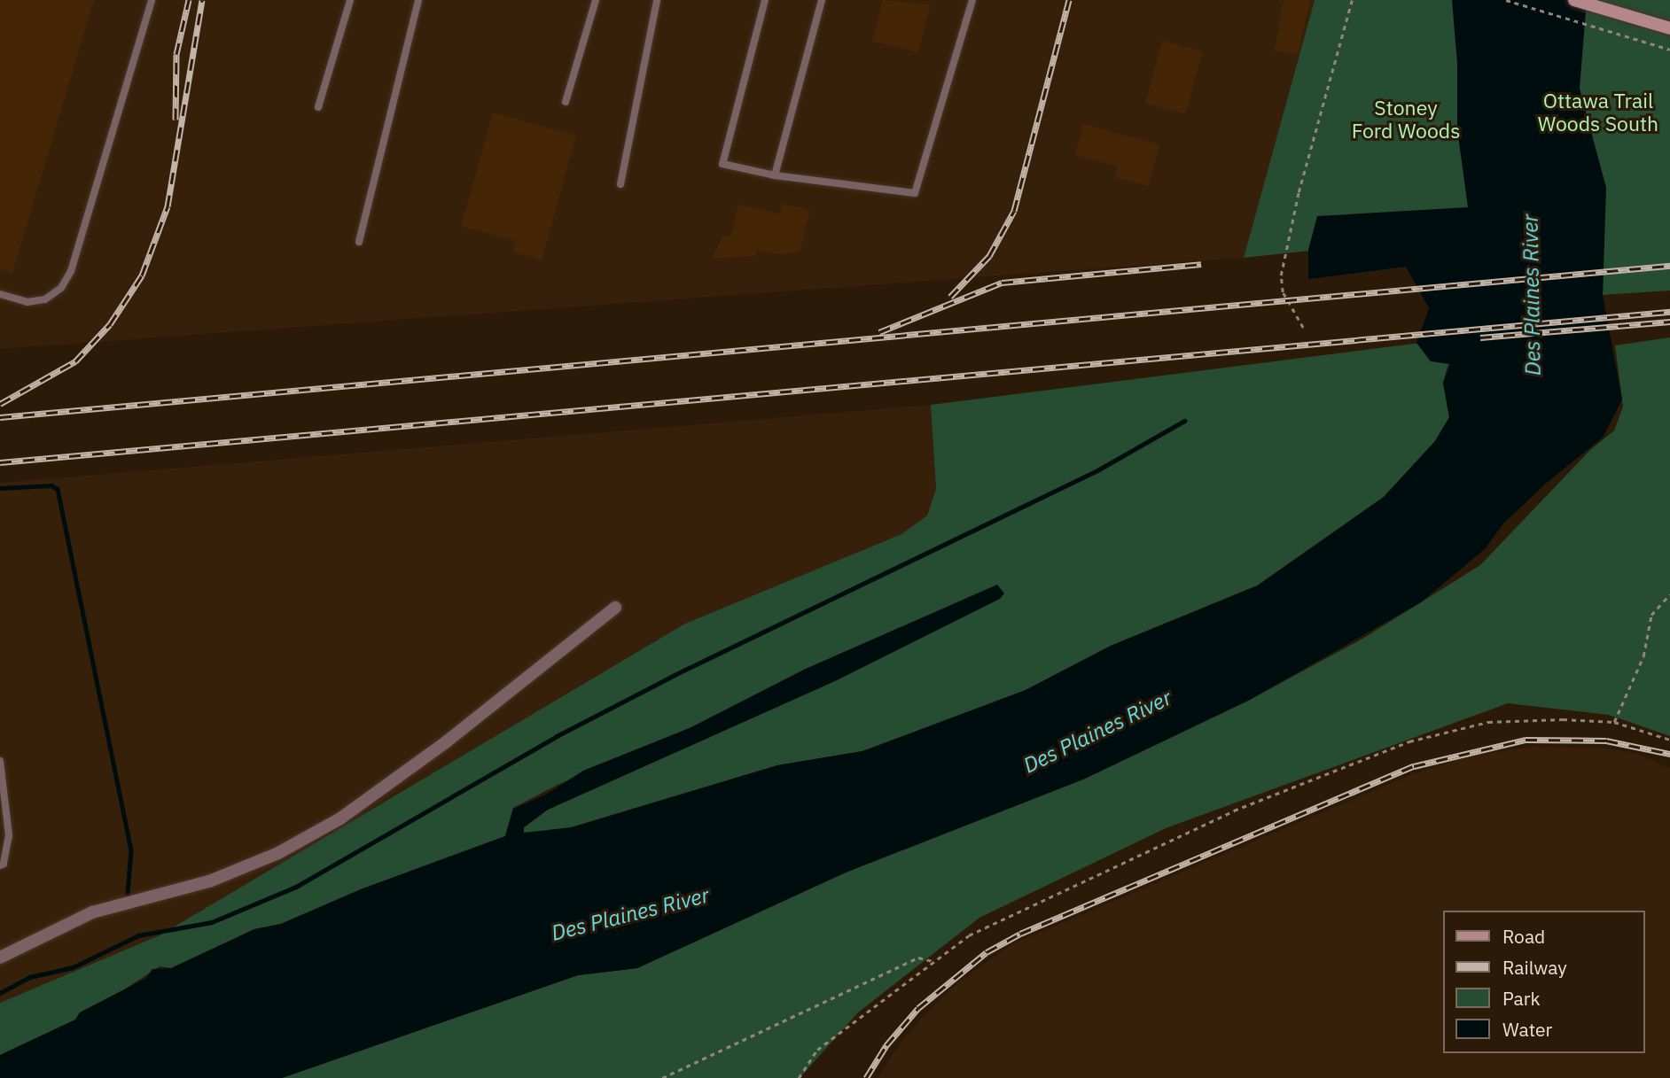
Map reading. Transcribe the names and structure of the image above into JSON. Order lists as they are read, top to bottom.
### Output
{
  "water": ["Des Plaines River"],
  "parks": ["Ottawa Trail Woods South", "Stoney Ford Woods"],
  "legend": [
    "Road",
    "Railway",
    "Park",
    "Water"
  ]
}
